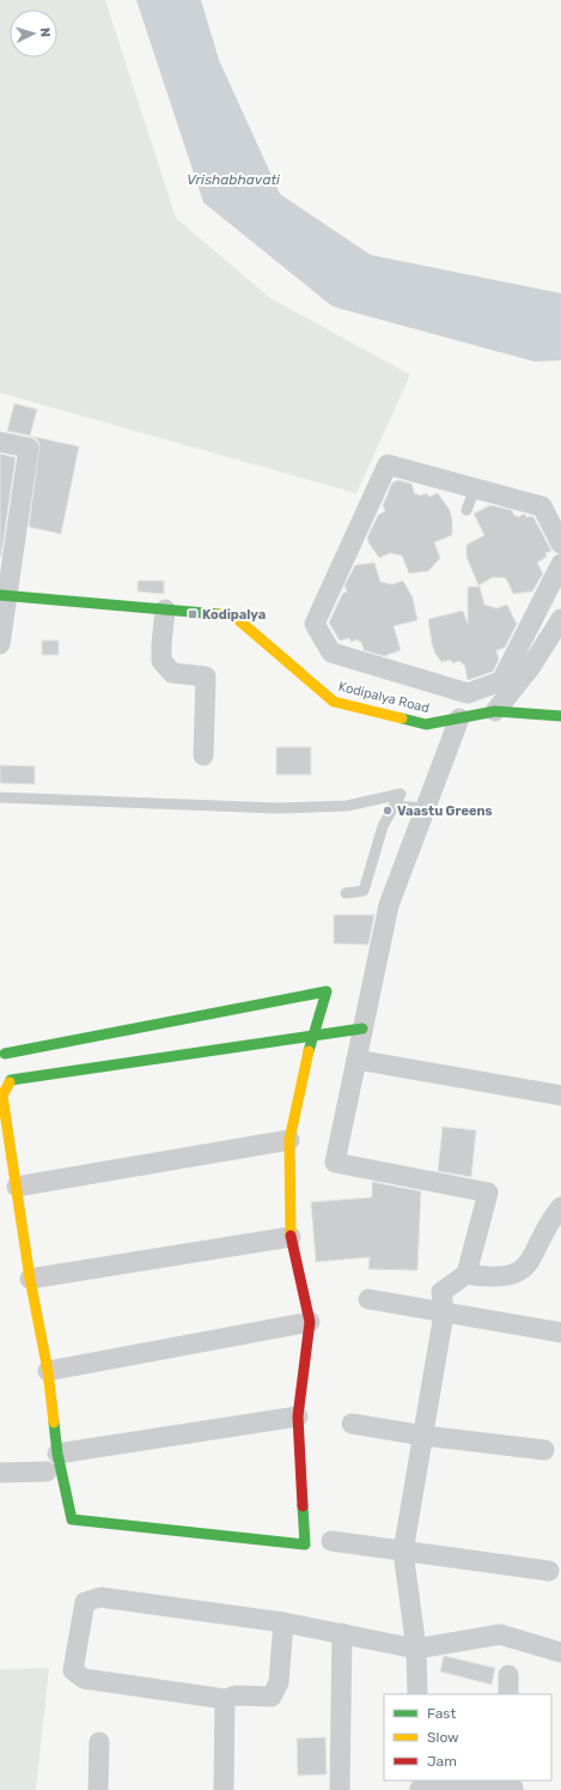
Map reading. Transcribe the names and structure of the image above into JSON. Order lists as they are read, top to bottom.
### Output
{
  "streets": {
    "street": ["Kodipalya Road"]
  },
  "water": ["Vrishabhavati"],
  "places": {
    "transit": ["Kodipalya"],
    "other": ["Vaastu Greens"]
  },
  "legend": ["Fast", "Slow", "Jam"],
  "north": "right"
}
